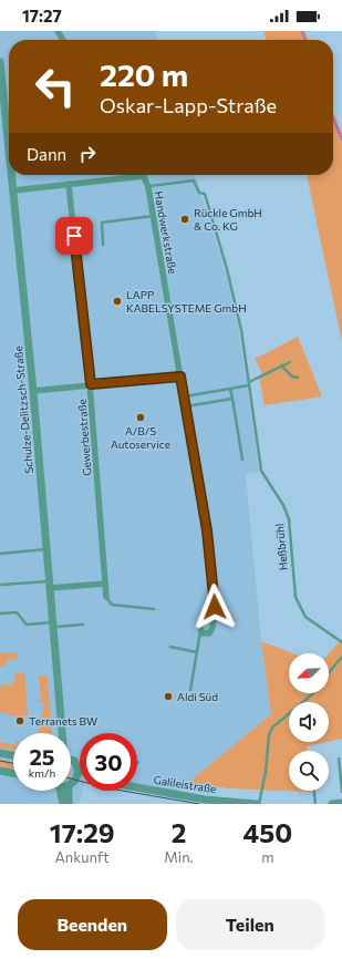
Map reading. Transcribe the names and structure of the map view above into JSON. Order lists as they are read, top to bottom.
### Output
{
  "streets": {
    "street": [
      "Handwerkstraße",
      "Schulze-Delitzsch-Straße",
      "Gewerbestraße",
      "Galileistraße"
    ],
    "lane": ["Heßbrühl"]
  },
  "crossings": [
    ["Handwerkstraße", "Heßbrühl"]
  ],
  "places": [
    "Rückle GmbH & Co. KG",
    "LAPP KABELSYSTEME GmbH",
    "A/B/S Autoservice",
    "Aldi Süd",
    "Terranets BW"
  ],
  "north": "bottom left",
  "page": {
    "status": "17:27",
    "turn": ["220 m", "Oskar-Lapp-Straße"],
    "then": "Dann",
    "speed": "25 km/h",
    "limit": "30",
    "eta": [
      "17:29",
      "Ankunft",
      "2",
      "Min.",
      "450",
      "m"
    ],
    "buttons": ["Beenden", "Teilen"]
  }
}
